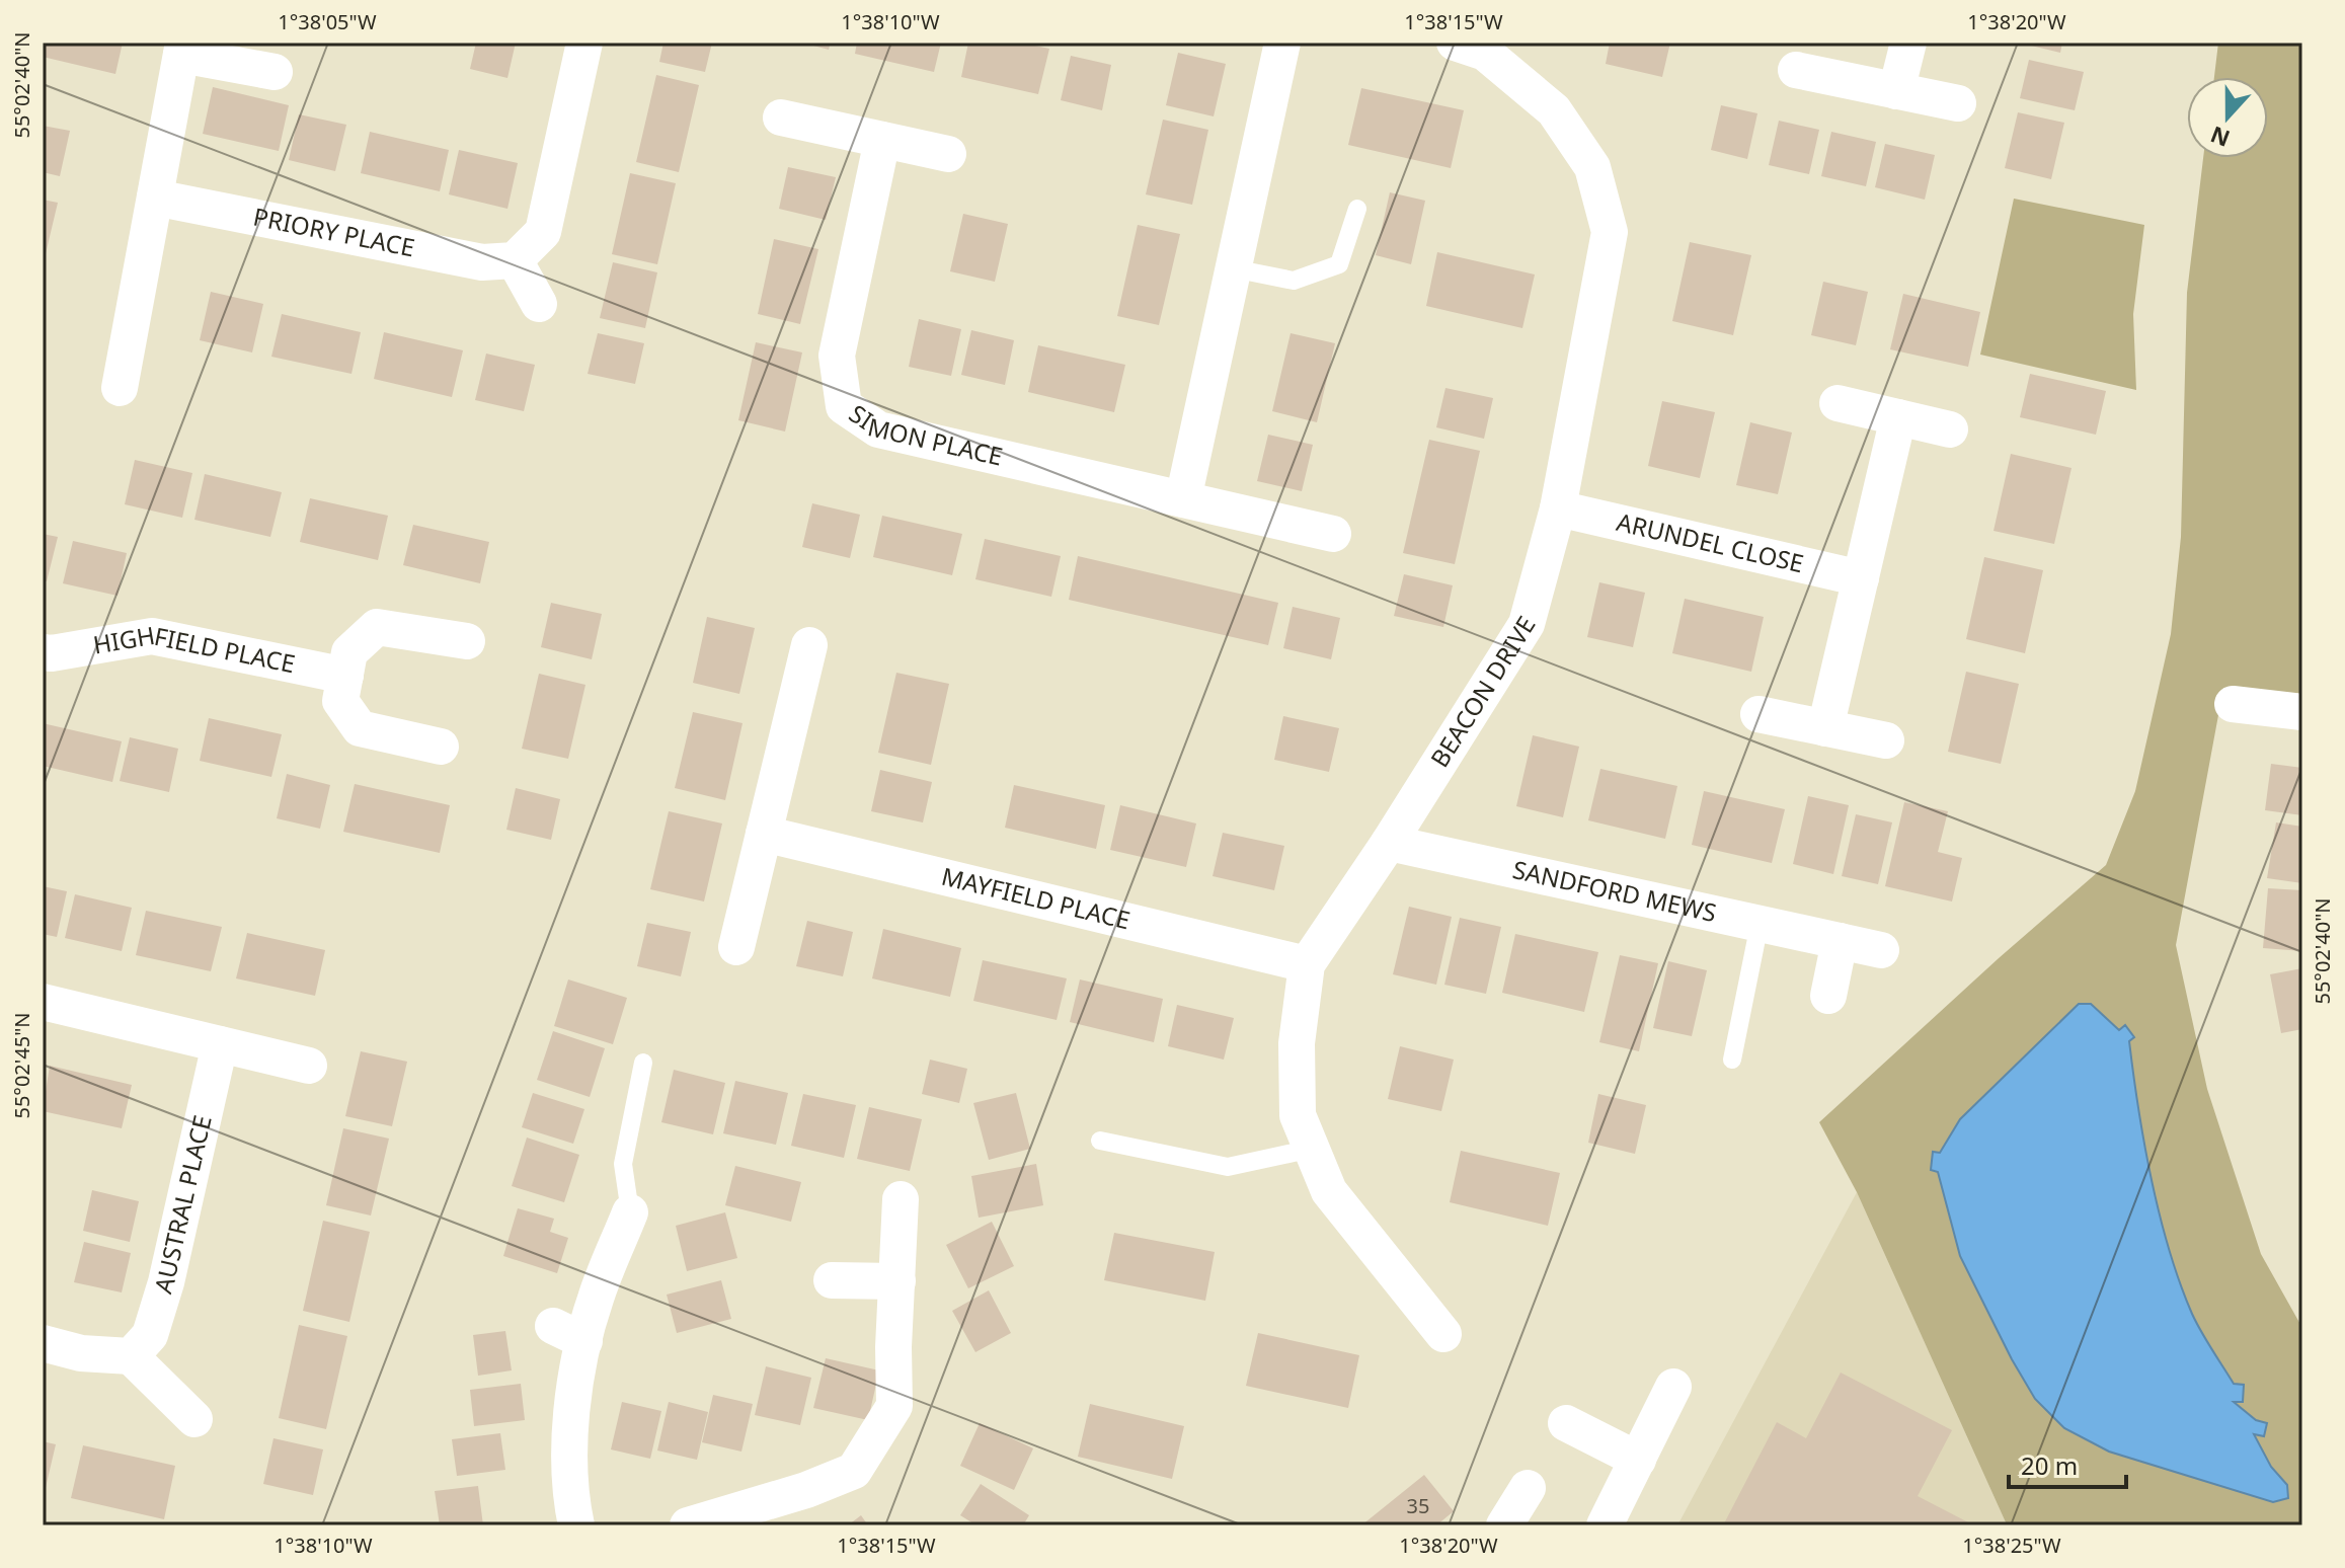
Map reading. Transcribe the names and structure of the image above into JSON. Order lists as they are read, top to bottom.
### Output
{
  "streets": {
    "street": [
      "PRIORY PLACE",
      "SIMON PLACE",
      "ARUNDEL CLOSE",
      "HIGHFIELD PLACE",
      "BEACON DRIVE",
      "SANDFORD MEWS",
      "MAYFIELD PLACE",
      "AUSTRAL PLACE"
    ]
  },
  "crossings": [
    ["ARUNDEL CLOSE", "BEACON DRIVE"],
    ["BEACON DRIVE", "SANDFORD MEWS"],
    ["BEACON DRIVE", "MAYFIELD PLACE"]
  ],
  "house_numbers": ["35"],
  "scale_bar": "20 m",
  "north": "bottom",
  "coordinates": [
    "1°38'05\"W",
    "1°38'10\"W",
    "1°38'15\"W",
    "1°38'20\"W",
    "55°02'40\"N",
    "55°02'45\"N",
    "1°38'25\"W"
  ]
}
